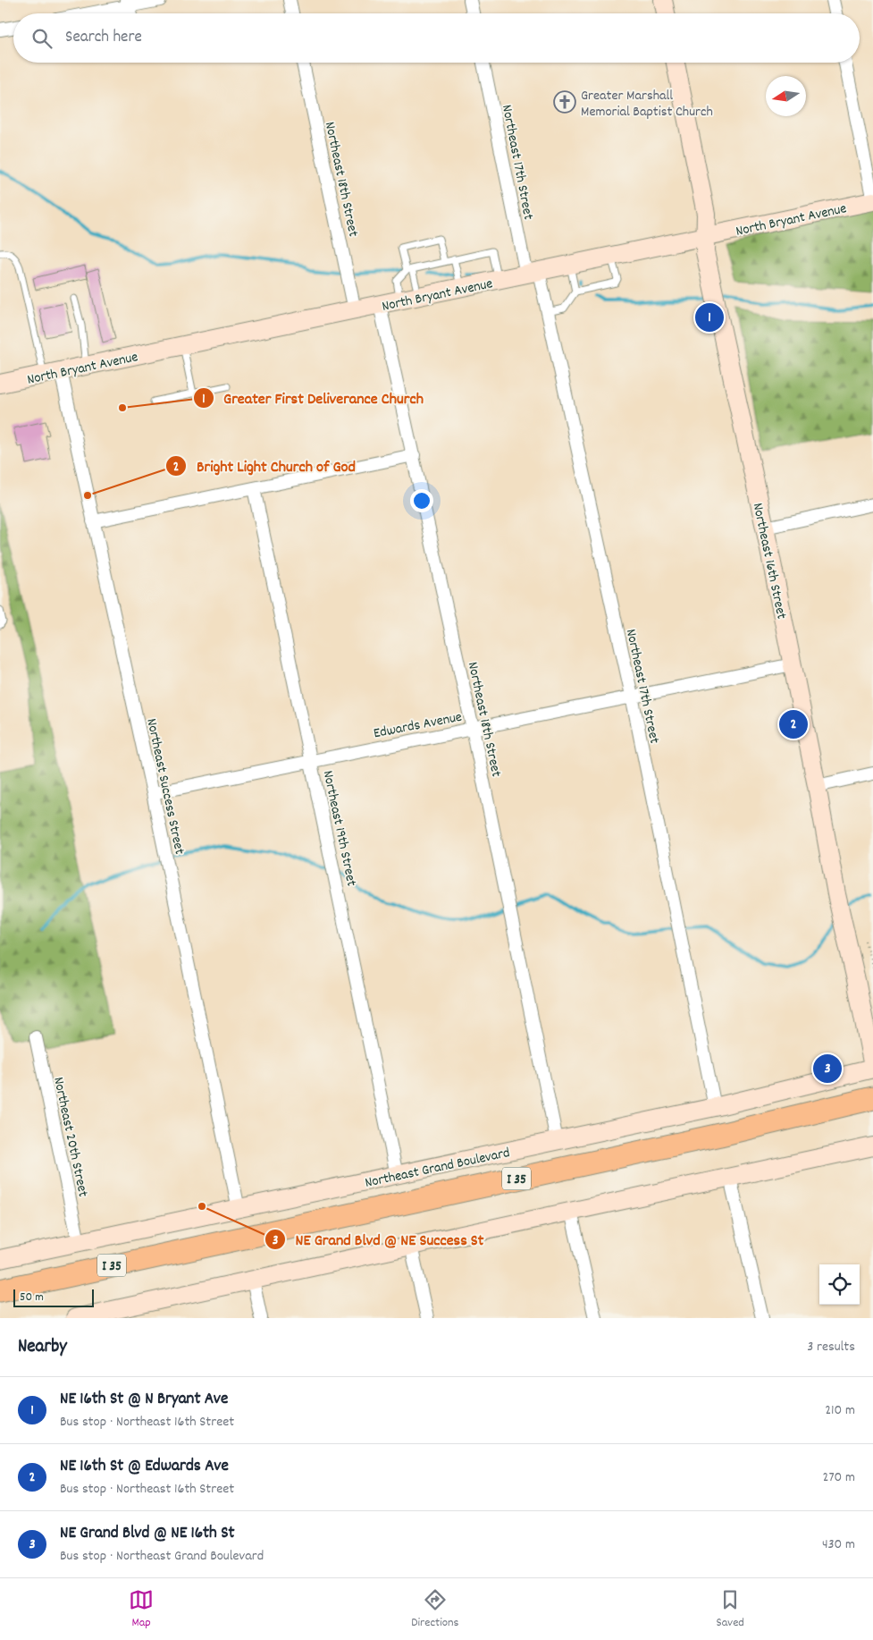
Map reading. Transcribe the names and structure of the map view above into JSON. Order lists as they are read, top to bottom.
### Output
{
  "streets": {
    "highway": ["I 35"],
    "street": [
      "Northeast 17th Street",
      "Northeast 18th Street",
      "North Bryant Avenue",
      "Northeast 16th Street",
      "Edwards Avenue",
      "Northeast Success Street",
      "Northeast 19th Street",
      "Northeast 20th Street",
      "Northeast Grand Boulevard"
    ]
  },
  "crossings": [
    ["Northeast 17th Street", "North Bryant Avenue"],
    ["Northeast 17th Street", "Edwards Avenue"],
    ["Northeast 17th Street", "Northeast Grand Boulevard"],
    ["Northeast 18th Street", "North Bryant Avenue"],
    ["Northeast 18th Street", "Edwards Avenue"],
    ["Northeast 18th Street", "Northeast Grand Boulevard"],
    ["North Bryant Avenue", "Northeast 16th Street"],
    ["North Bryant Avenue", "Northeast Success Street"],
    ["Northeast 16th Street", "Edwards Avenue"],
    ["Northeast 16th Street", "Northeast Grand Boulevard"],
    ["Edwards Avenue", "Northeast Success Street"],
    ["Edwards Avenue", "Northeast 19th Street"],
    ["Northeast Success Street", "Northeast Grand Boulevard"],
    ["Northeast 19th Street", "Northeast Grand Boulevard"],
    ["Northeast 20th Street", "Northeast Grand Boulevard"]
  ],
  "places": {
    "church": ["Greater Marshall Memorial Baptist Church"],
    "other": ["Greater First Deliverance Church", "Bright Light Church of God", "NE Grand Blvd @ NE Success St"]
  },
  "scale_bar": "50 m",
  "north": "left",
  "page": {
    "search": "Search here",
    "pins": ["1", "2", "3"],
    "scale": "50 m",
    "heading": ["Nearby", "3 results"],
    "list": [
      {
        "mark": "1",
        "name": "NE 16th St @ N Bryant Ave",
        "note": "Bus stop · Northeast 16th Street",
        "value": "210 m"
      },
      {
        "mark": "2",
        "name": "NE 16th St @ Edwards Ave",
        "note": "Bus stop · Northeast 16th Street",
        "value": "270 m"
      },
      {
        "mark": "3",
        "name": "NE Grand Blvd @ NE 16th St",
        "note": "Bus stop · Northeast Grand Boulevard",
        "value": "430 m"
      }
    ],
    "nav": ["Map", "Directions", "Saved"]
  }
}
